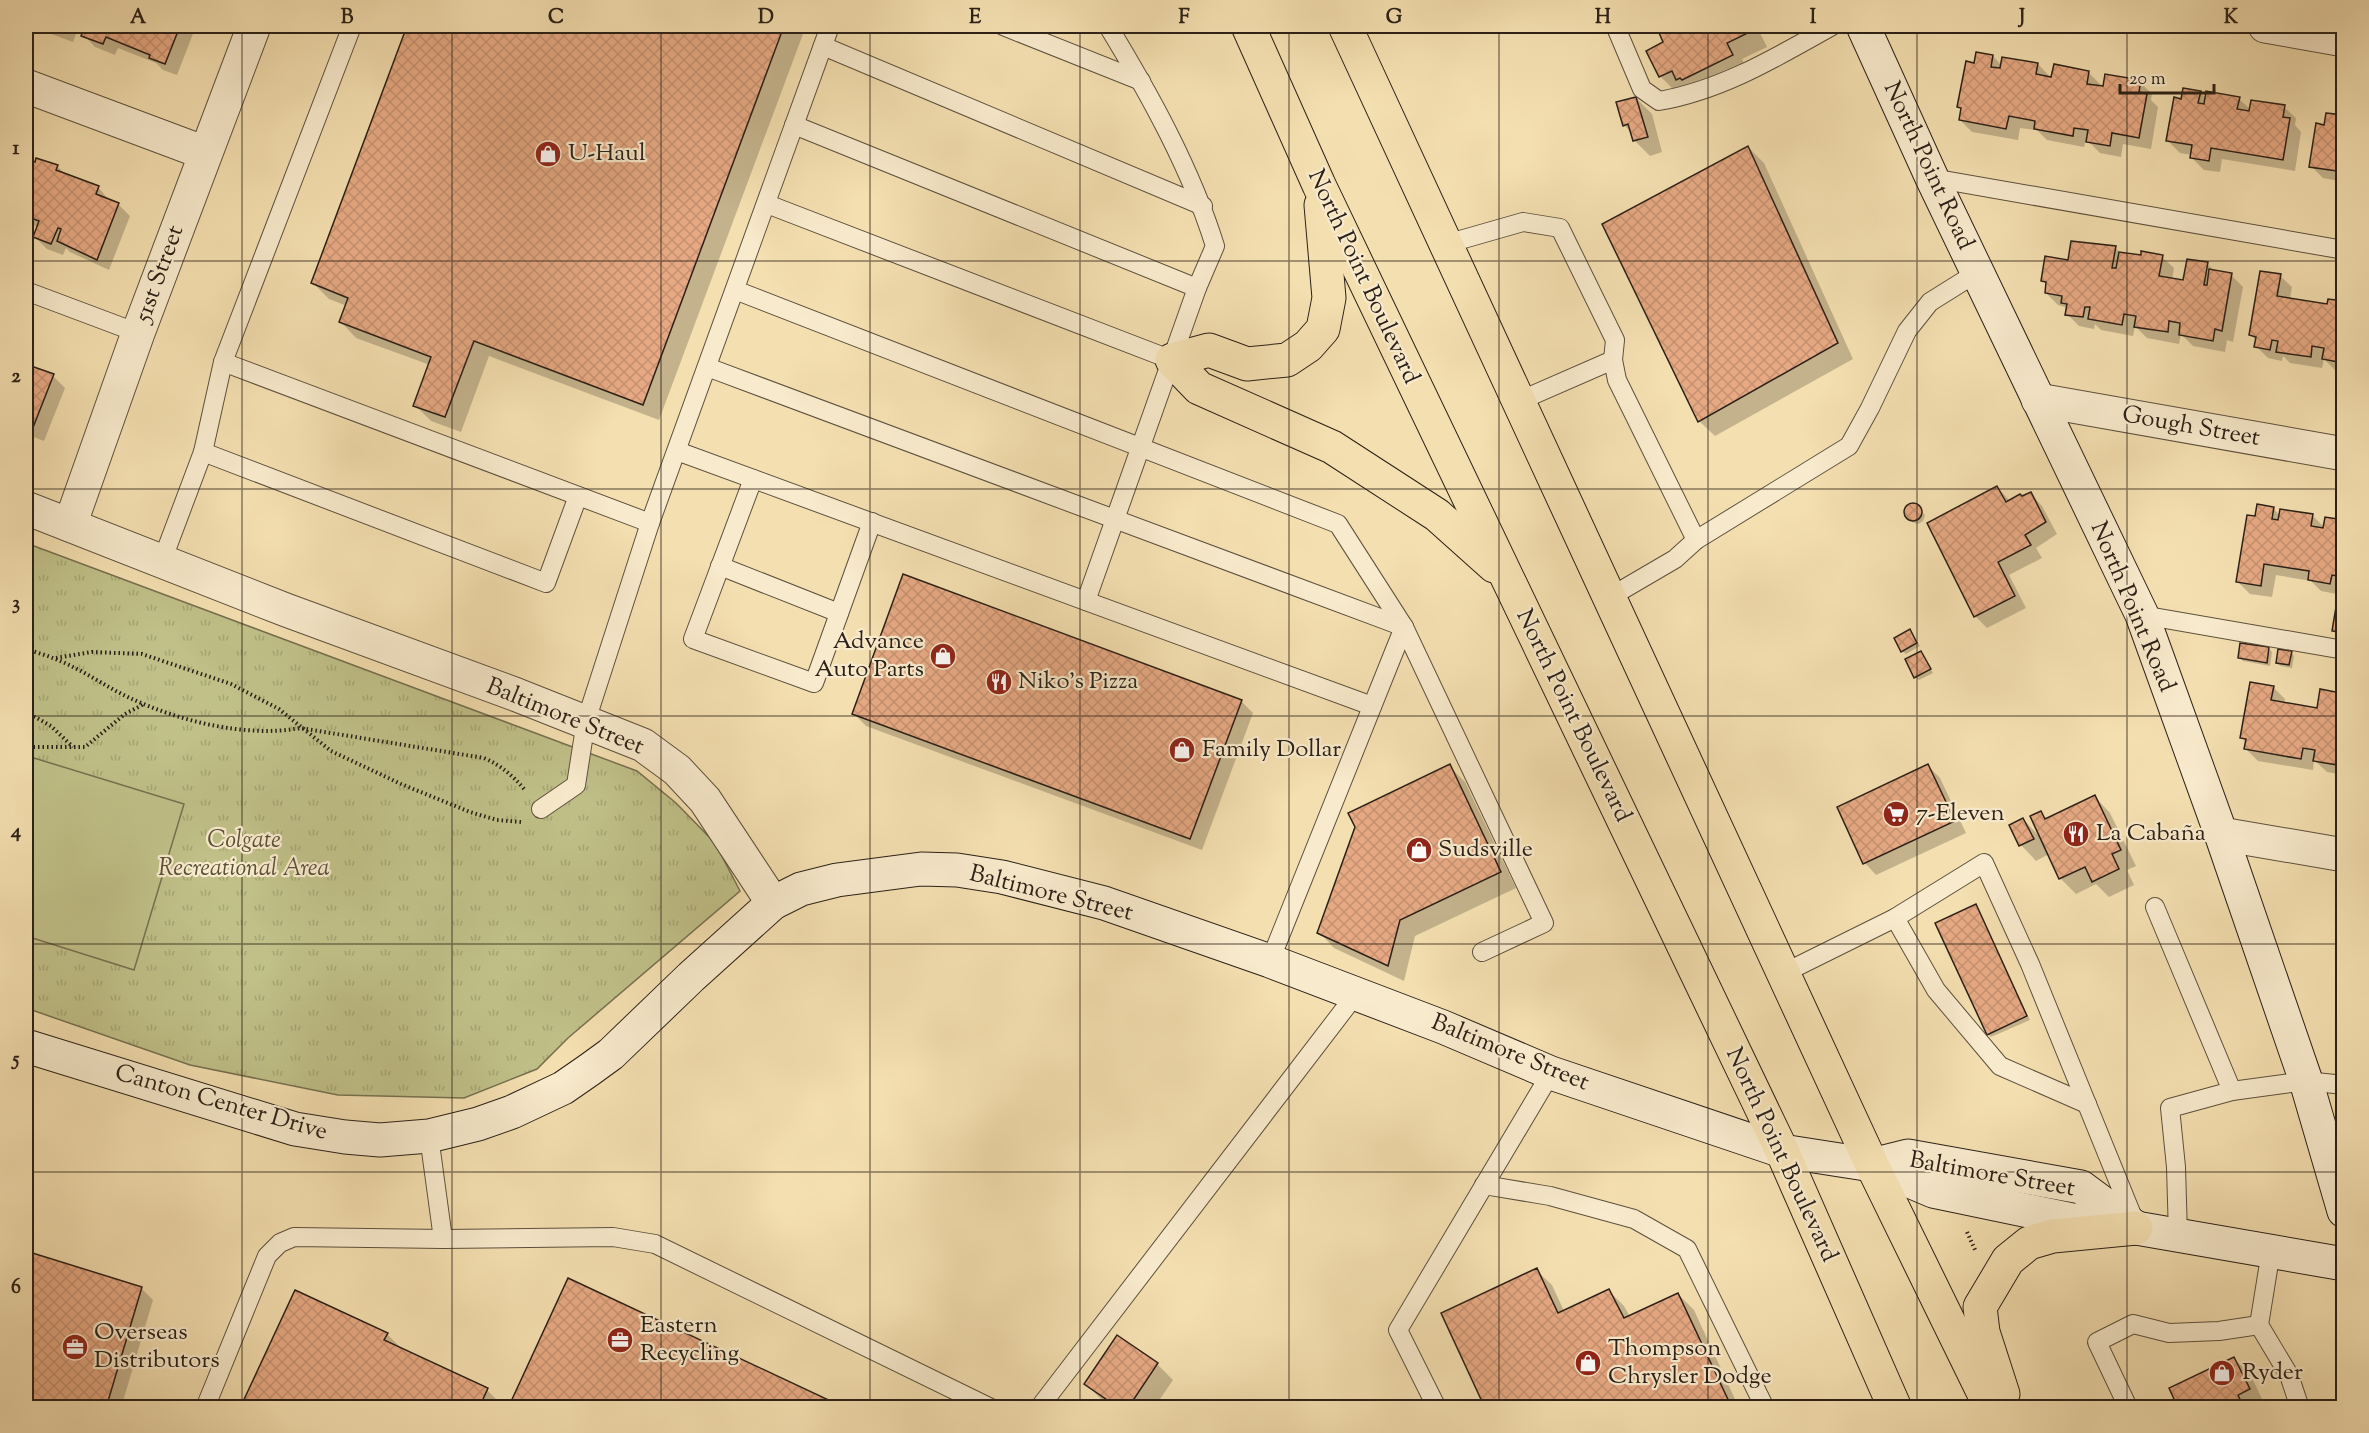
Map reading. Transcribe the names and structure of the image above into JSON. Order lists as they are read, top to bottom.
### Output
{
  "streets": {
    "main road": ["North Point Boulevard"],
    "street": [
      "North Point Road",
      "51st Street",
      "Gough Street",
      "Baltimore Street",
      "Canton Center Drive"
    ]
  },
  "crossings": [
    ["North Point Road", "Gough Street"],
    ["51st Street", "Baltimore Street"],
    ["North Point Boulevard", "Baltimore Street"],
    ["Baltimore Street", "Canton Center Drive"]
  ],
  "parks": ["Colgate Recreational Area"],
  "places": {
    "shop": [
      "U-Haul",
      "Advance Auto Parts",
      "Family Dollar",
      "Sudsville",
      "Thompson Chrysler Dodge",
      "Ryder"
    ],
    "restaurant": ["Niko's Pizza", "La Cabaña"],
    "supermarket": ["7-Eleven"],
    "office": ["Eastern Recycling", "Overseas Distributors"]
  },
  "scale_bar": "20 m",
  "grid": {
    "columns": [
      "A",
      "B",
      "C",
      "D",
      "E",
      "F",
      "G",
      "H",
      "I",
      "J",
      "K"
    ],
    "rows": [
      "1",
      "2",
      "3",
      "4",
      "5",
      "6"
    ]
  }
}
